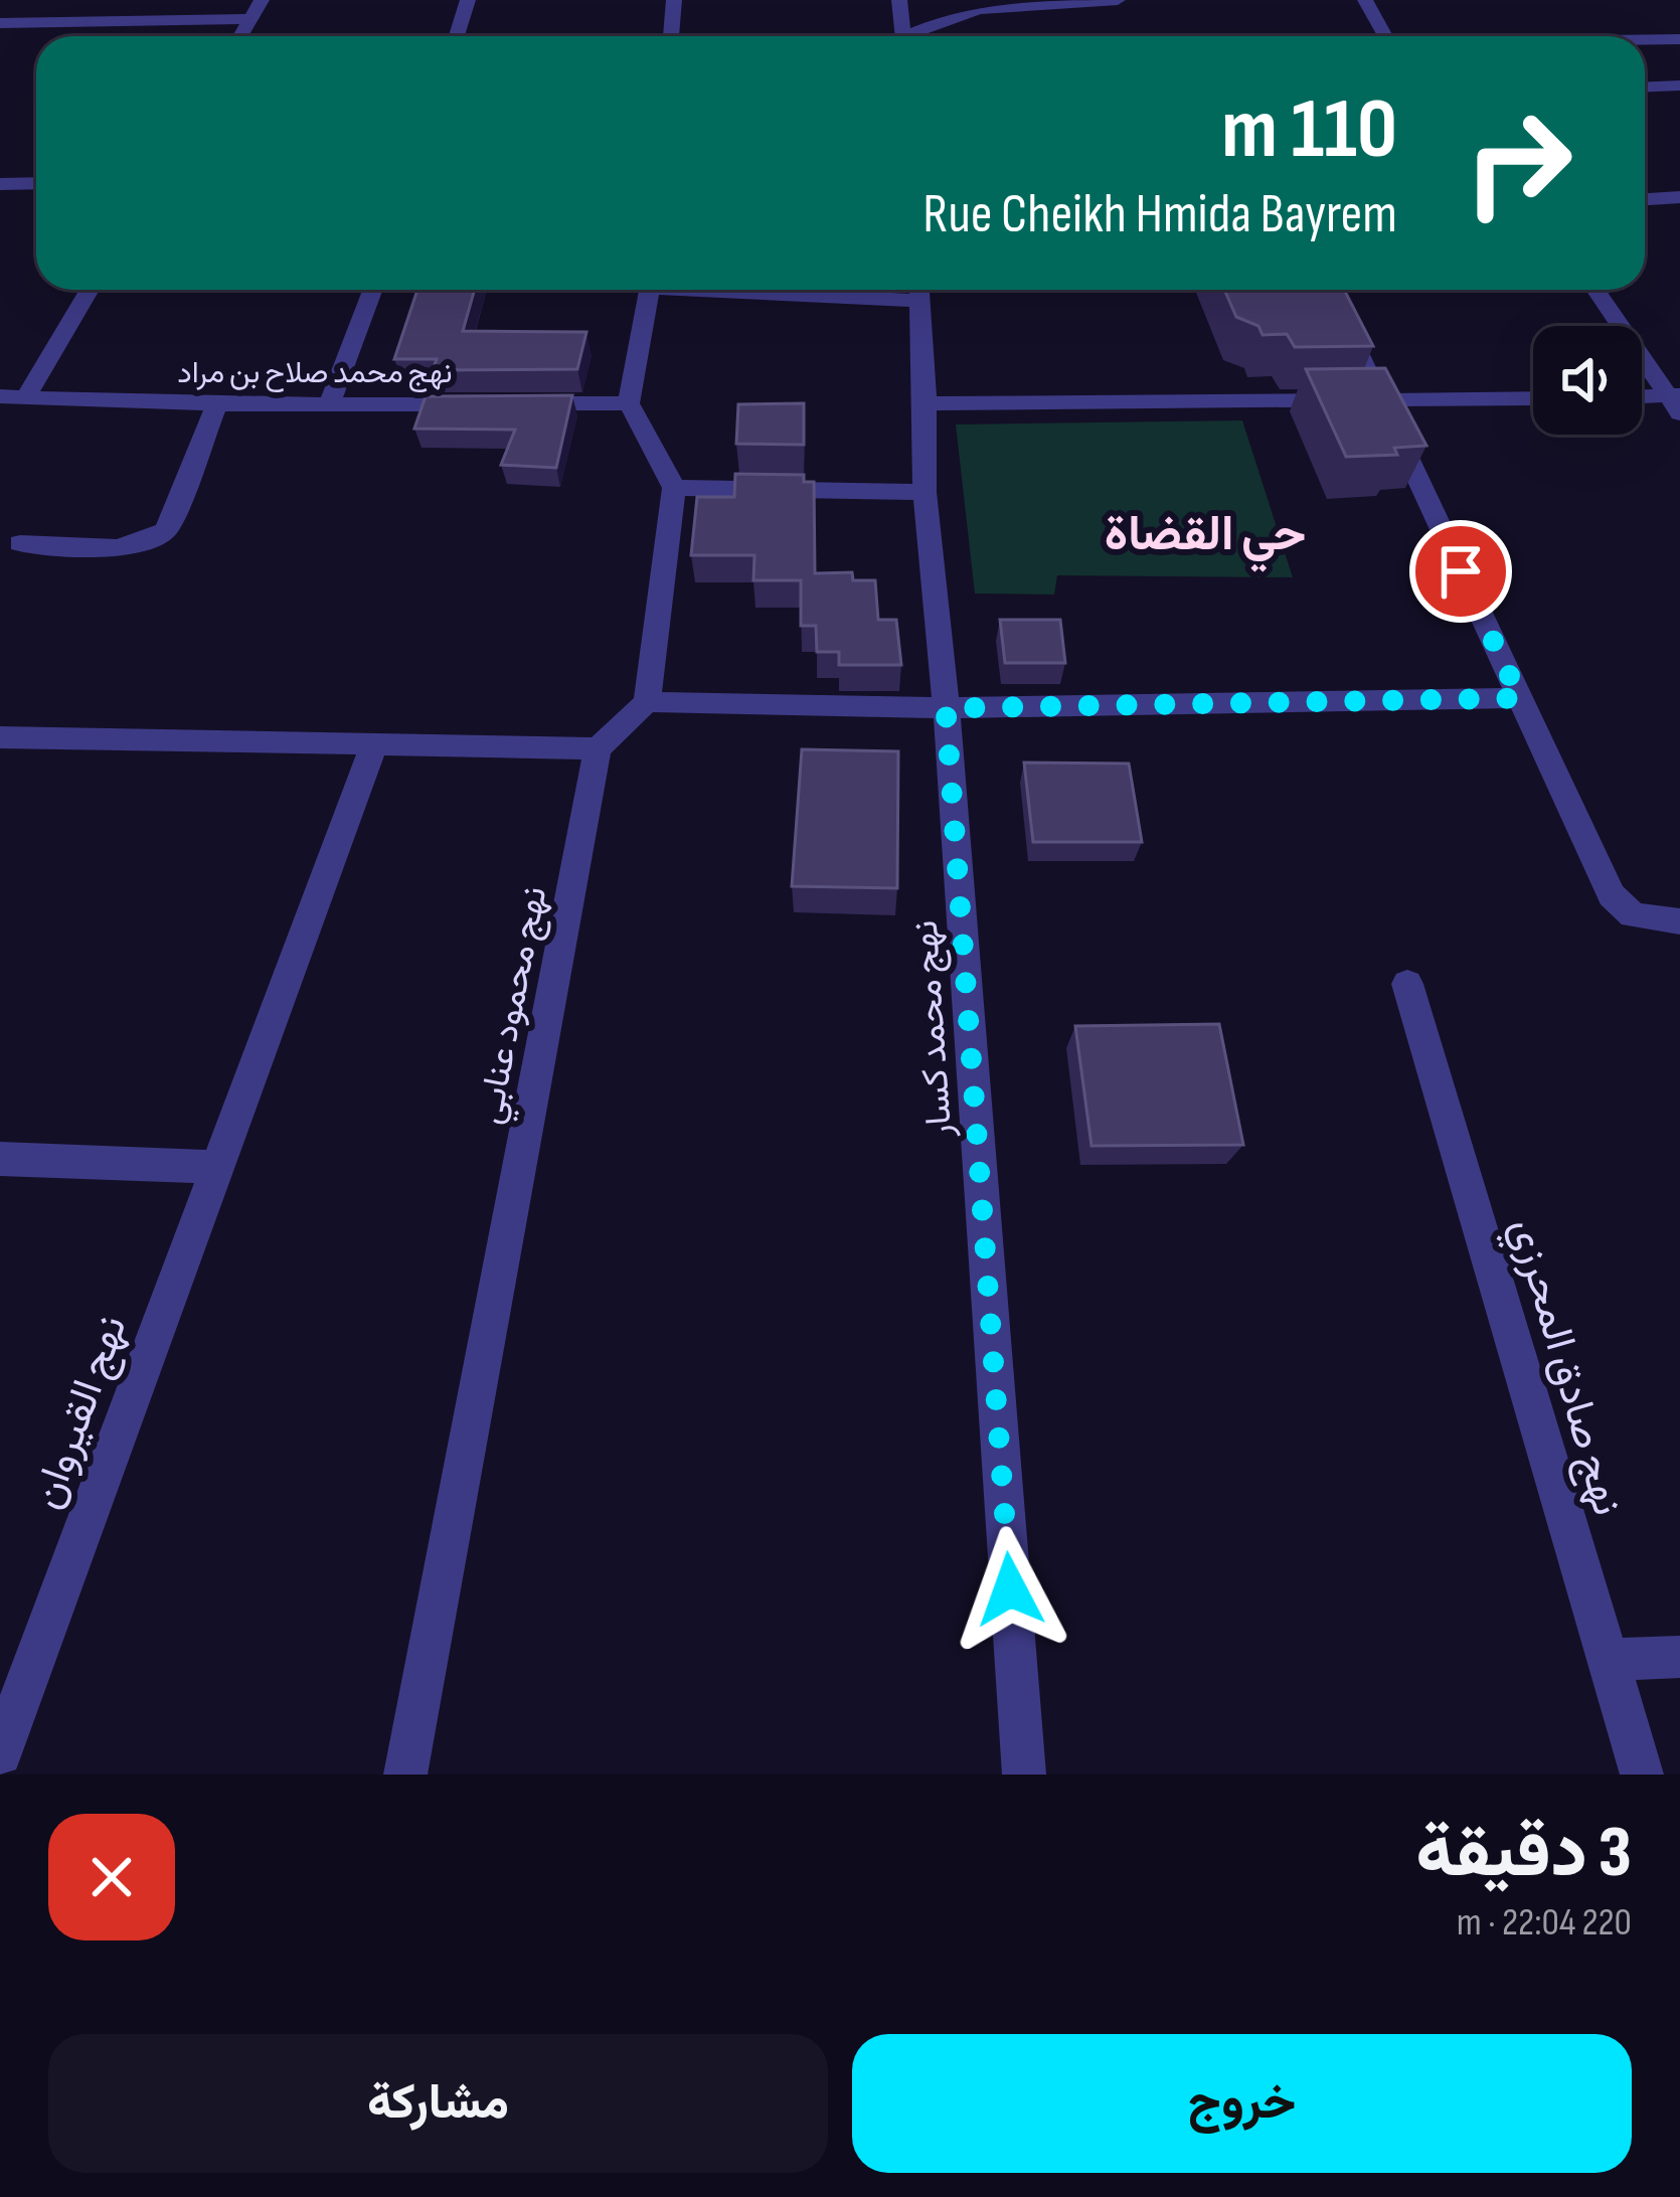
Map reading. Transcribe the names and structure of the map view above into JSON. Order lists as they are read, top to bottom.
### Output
{
  "streets": {
    "street": [
      "نهج محمد صلاح بن مراد",
      "نهج محمود عنابي",
      "نهج محمد كسار",
      "نهج صادق المحرزي",
      "نهج القيروان"
    ]
  },
  "districts": ["حي القضاة"],
  "page": {
    "turn": ["110 m", "Rue Cheikh Hmida Bayrem"],
    "heading": ["3 دقيقة", "220 m · 22:04"],
    "buttons": ["خروج", "مشاركة"]
  }
}
